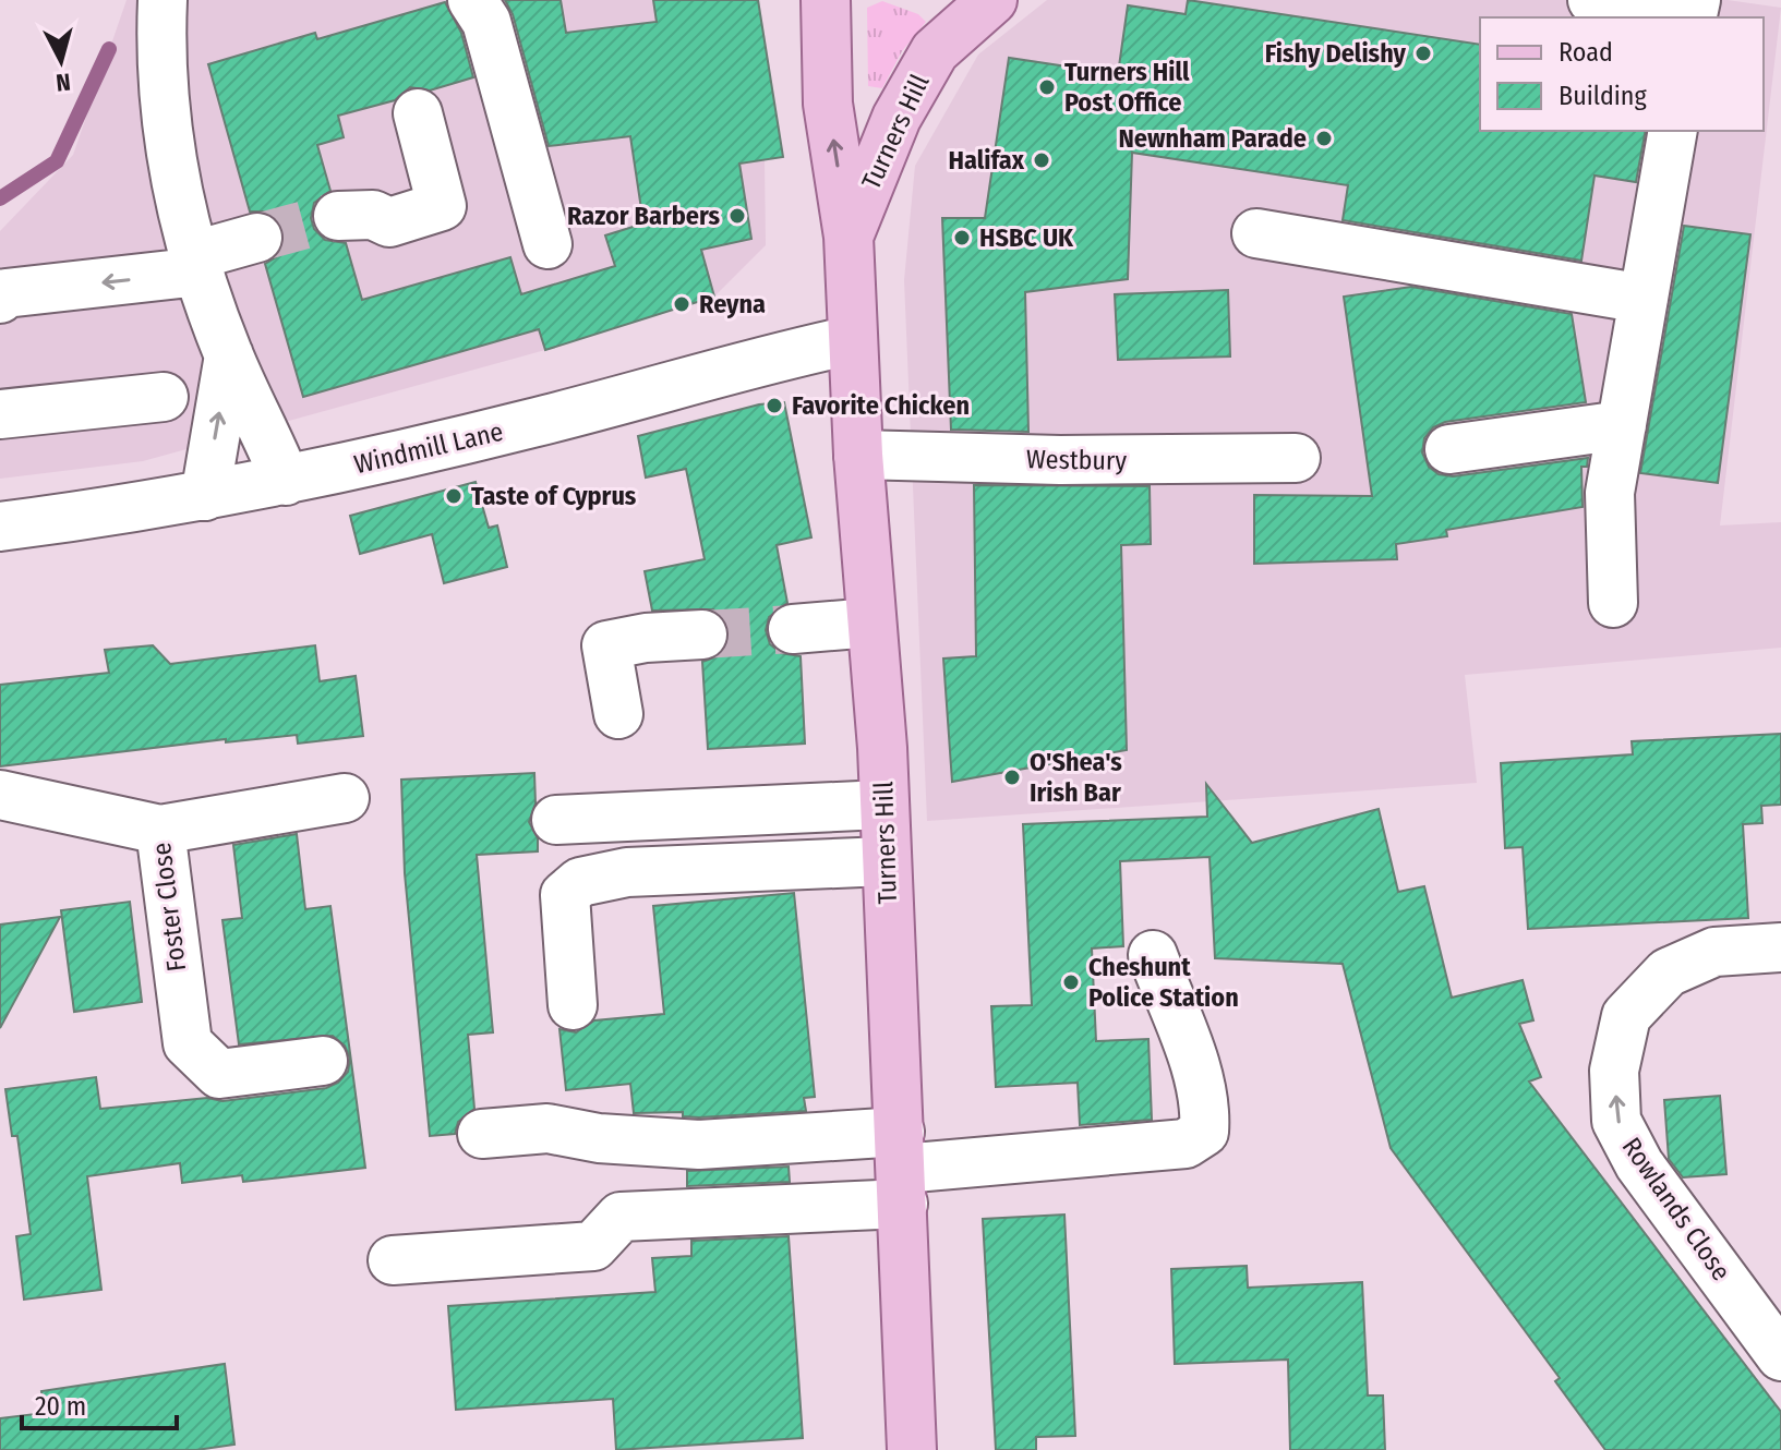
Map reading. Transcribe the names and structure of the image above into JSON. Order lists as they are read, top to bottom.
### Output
{
  "streets": {
    "main road": ["Turners Hill"],
    "street": [
      "Windmill Lane",
      "Westbury",
      "Foster Close",
      "Rowlands Close"
    ]
  },
  "crossings": [
    ["Turners Hill", "Windmill Lane"],
    ["Turners Hill", "Westbury"]
  ],
  "places": [
    "Fishy Delishy",
    "Turners Hill Post Office",
    "Newnham Parade",
    "Halifax",
    "Razor Barbers",
    "HSBC UK",
    "Reyna",
    "Favorite Chicken",
    "Taste of Cyprus",
    "O'Shea's Irish Bar",
    "Cheshunt Police Station"
  ],
  "legend": ["Road", "Building"],
  "scale_bar": "20 m",
  "north": "bottom"
}
